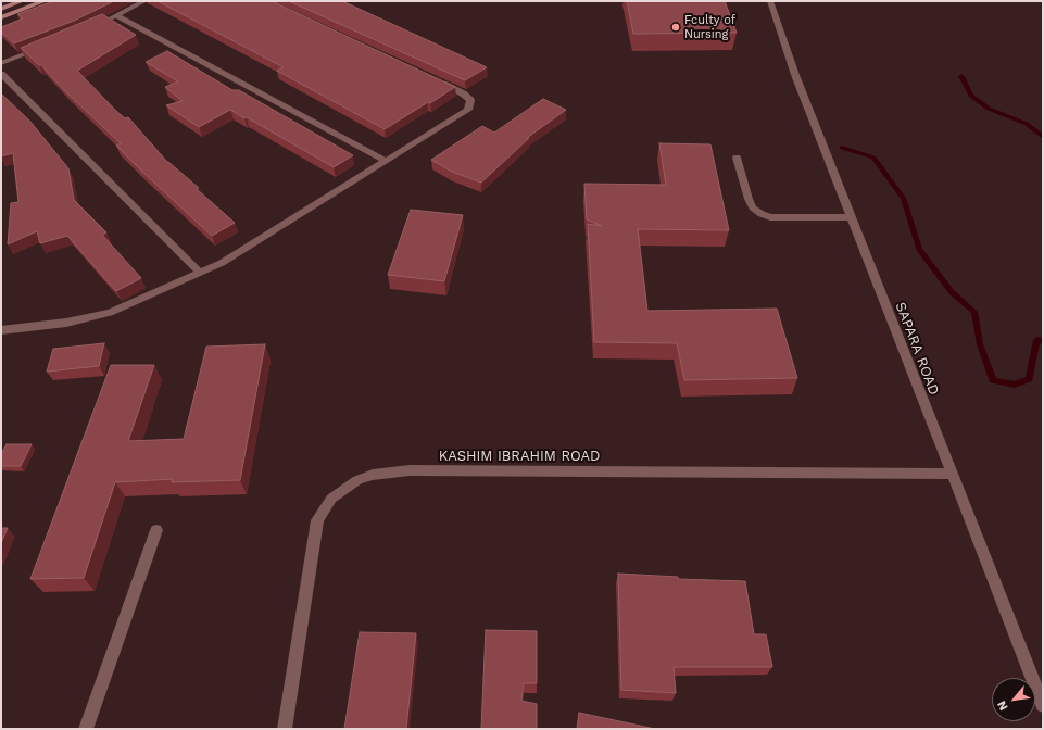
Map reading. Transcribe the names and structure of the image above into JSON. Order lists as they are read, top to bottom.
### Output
{
  "streets": {
    "street": ["SAPARA ROAD", "KASHIM IBRAHIM ROAD"]
  },
  "crossings": [
    ["SAPARA ROAD", "KASHIM IBRAHIM ROAD"]
  ],
  "places": ["Fculty of Nursing"],
  "north": "bottom left"
}
